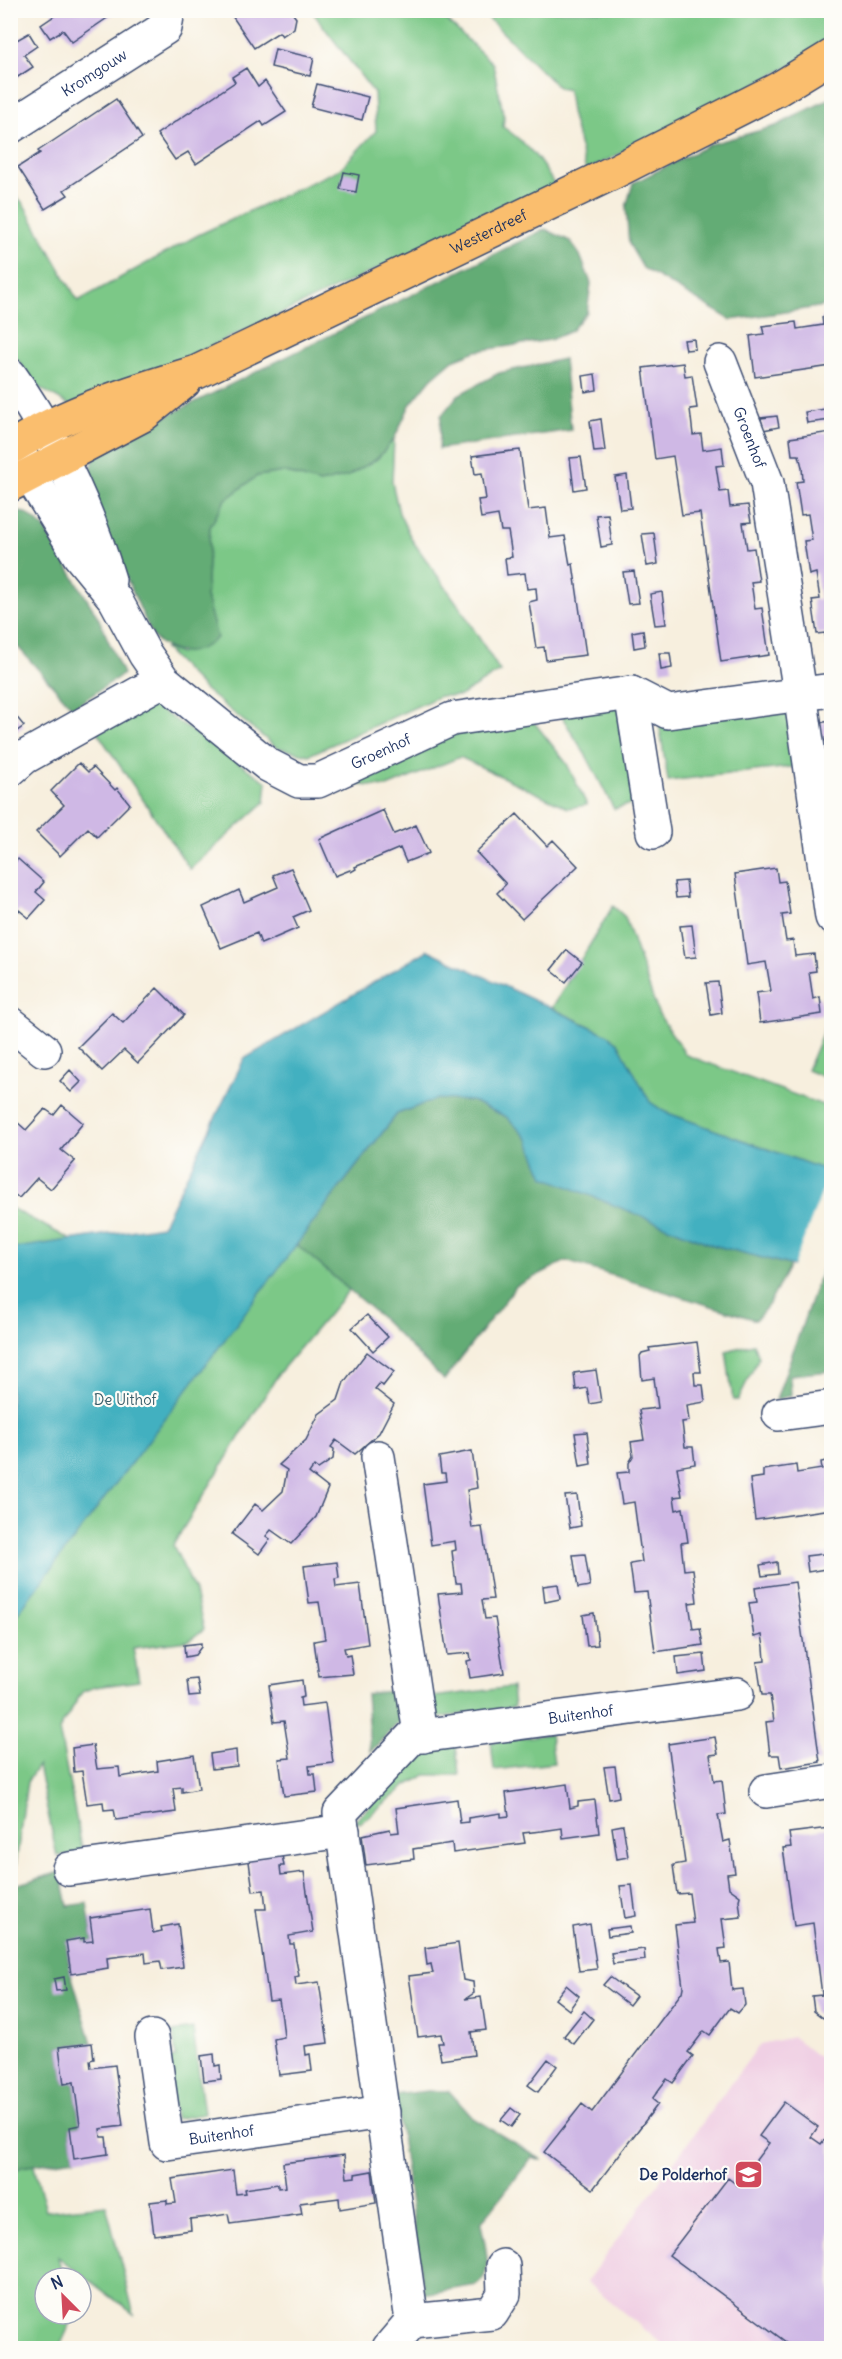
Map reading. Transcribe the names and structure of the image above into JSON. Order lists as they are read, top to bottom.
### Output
{
  "streets": {
    "main road": ["Westerdreef"],
    "street": ["Kromgouw", "Groenhof", "Buitenhof"]
  },
  "crossings": [
    ["Westerdreef", "Groenhof"]
  ],
  "parks": ["De Uithof"],
  "places": {
    "school or university": ["De Polderhof"]
  },
  "north": "top left"
}
